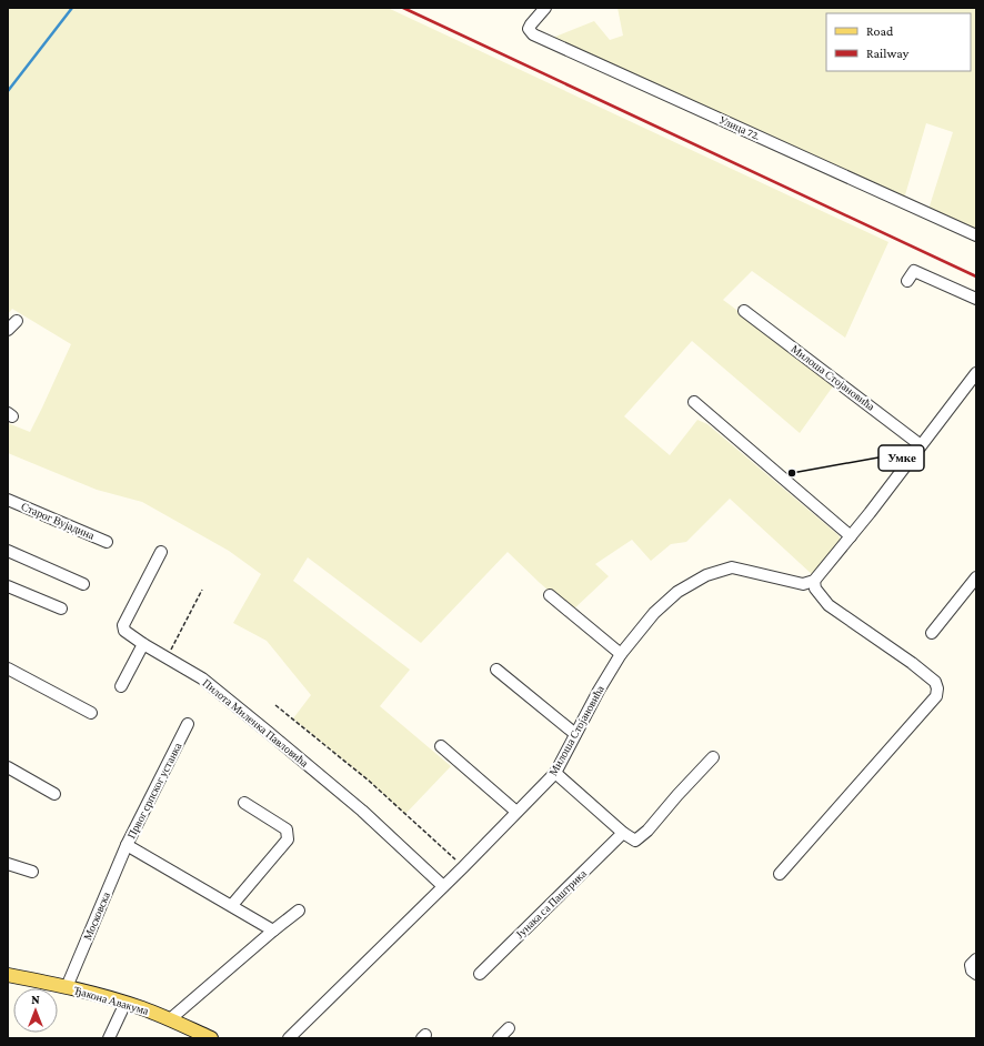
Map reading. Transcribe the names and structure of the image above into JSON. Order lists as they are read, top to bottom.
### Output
{
  "streets": {
    "main road": ["Ђакона Авакума"],
    "street": [
      "Улица 72.",
      "Милоша Стојановића",
      "Старог Вујадина",
      "Пилота Миленка Павловића",
      "Првог српског устанка",
      "Јунака са Паштрика",
      "Московска"
    ]
  },
  "crossings": [
    ["Милоша Стојановића", "Пилота Миленка Павловића"],
    ["Првог српског устанка", "Московска"],
    ["Московска", "Ђакона Авакума"]
  ],
  "places": ["Умке"],
  "legend": ["Road", "Railway"],
  "north": "top"
}
